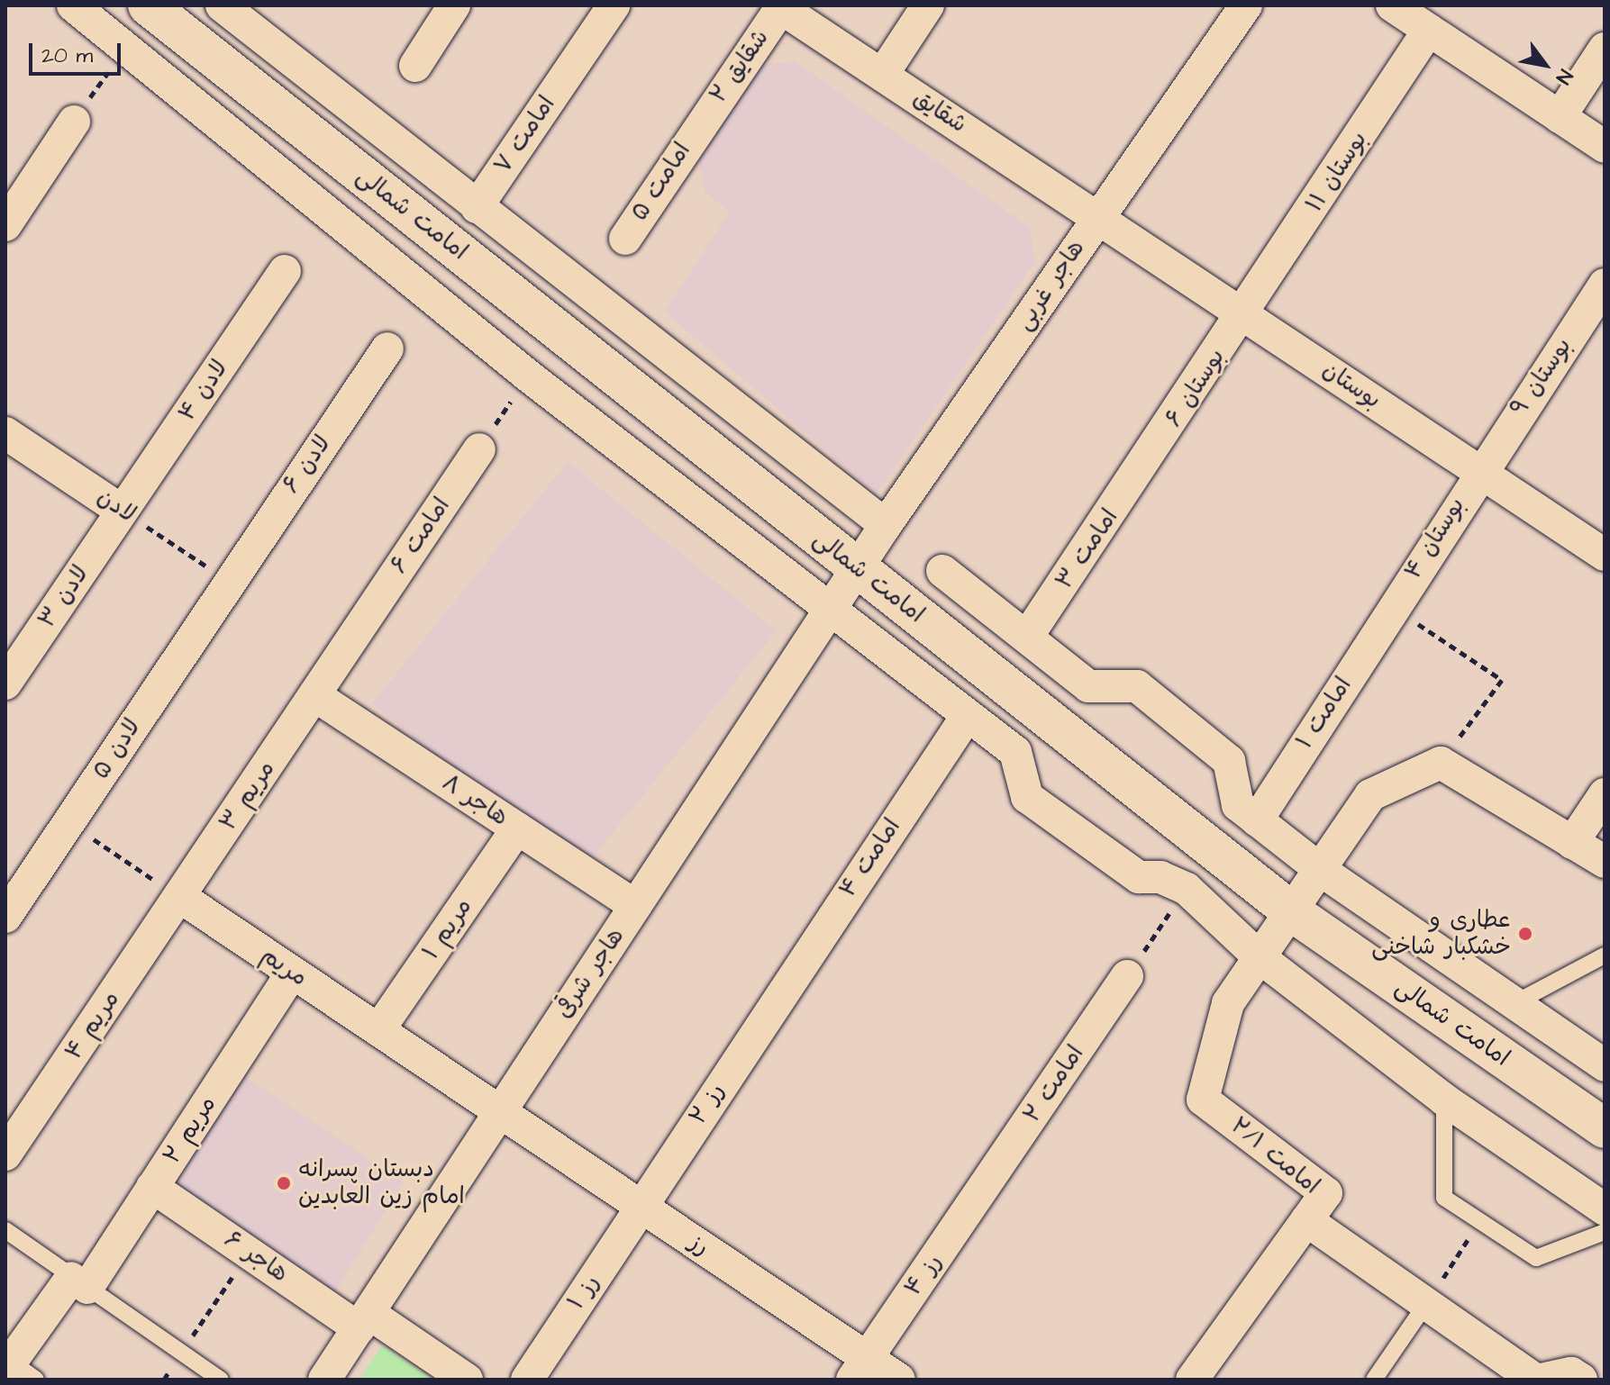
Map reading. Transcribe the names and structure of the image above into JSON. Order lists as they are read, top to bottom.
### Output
{
  "streets": {
    "main road": ["امامت شمالی"],
    "street": [
      "شقایق ۲",
      "شقایق",
      "امامت ۷",
      "بوستان ۱۱",
      "امامت ۵",
      "هاجر غربی",
      "بوستان ۹",
      "بوستان",
      "بوستان ۶",
      "لادن ۴",
      "لادن ۶",
      "لادن",
      "امامت ۶",
      "بوستان ۴",
      "امامت ۳",
      "لادن ۳",
      "امامت ۱",
      "لادن ۵",
      "مریم ۳",
      "هاجر ۸",
      "امامت ۴",
      "مریم ۱",
      "مریم",
      "هاجر شرقی",
      "مریم ۴",
      "امامت ۲",
      "رز ۲",
      "مریم ۲",
      "امامت ۲/۱",
      "رز",
      "هاجر ۶",
      "رز ۴",
      "رز ۱"
    ]
  },
  "crossings": [
    ["شقایق ۲", "شقایق"],
    ["شقایق ۲", "امامت ۵"],
    ["شقایق", "هاجر غربی"],
    ["شقایق", "بوستان"],
    ["بوستان ۱۱", "بوستان"],
    ["بوستان ۱۱", "بوستان ۶"],
    ["امامت شمالی", "هاجر غربی"],
    ["امامت شمالی", "هاجر شرقی"],
    ["هاجر غربی", "بوستان"],
    ["هاجر غربی", "هاجر شرقی"],
    ["بوستان ۹", "بوستان"],
    ["بوستان ۹", "بوستان ۴"],
    ["بوستان", "بوستان ۶"],
    ["بوستان", "بوستان ۴"],
    ["بوستان ۶", "امامت ۳"],
    ["لادن ۴", "لادن"],
    ["لادن ۴", "لادن ۳"],
    ["لادن ۶", "لادن"],
    ["لادن ۶", "لادن ۵"],
    ["لادن", "لادن ۳"],
    ["لادن", "لادن ۵"],
    ["امامت ۶", "مریم ۳"],
    ["امامت ۶", "هاجر ۸"],
    ["بوستان ۴", "امامت ۱"],
    ["مریم ۳", "هاجر ۸"],
    ["مریم ۳", "مریم"],
    ["مریم ۳", "مریم ۴"],
    ["هاجر ۸", "مریم ۱"],
    ["هاجر ۸", "هاجر شرقی"],
    ["امامت ۴", "رز ۲"],
    ["مریم ۱", "مریم"],
    ["مریم", "هاجر شرقی"],
    ["مریم", "مریم ۴"],
    ["مریم", "مریم ۲"],
    ["مریم", "رز"],
    ["هاجر شرقی", "رز"],
    ["هاجر شرقی", "هاجر ۶"],
    ["امامت ۲", "رز ۴"],
    ["رز ۲", "رز"],
    ["رز ۲", "رز ۱"],
    ["مریم ۲", "هاجر ۶"],
    ["رز", "رز ۴"],
    ["رز", "رز ۱"]
  ],
  "places": ["عطاری و خشکبار شاخنی", "دبستان پسرانه امام زین العابدین"],
  "scale_bar": "20 m",
  "north": "bottom right"
}
